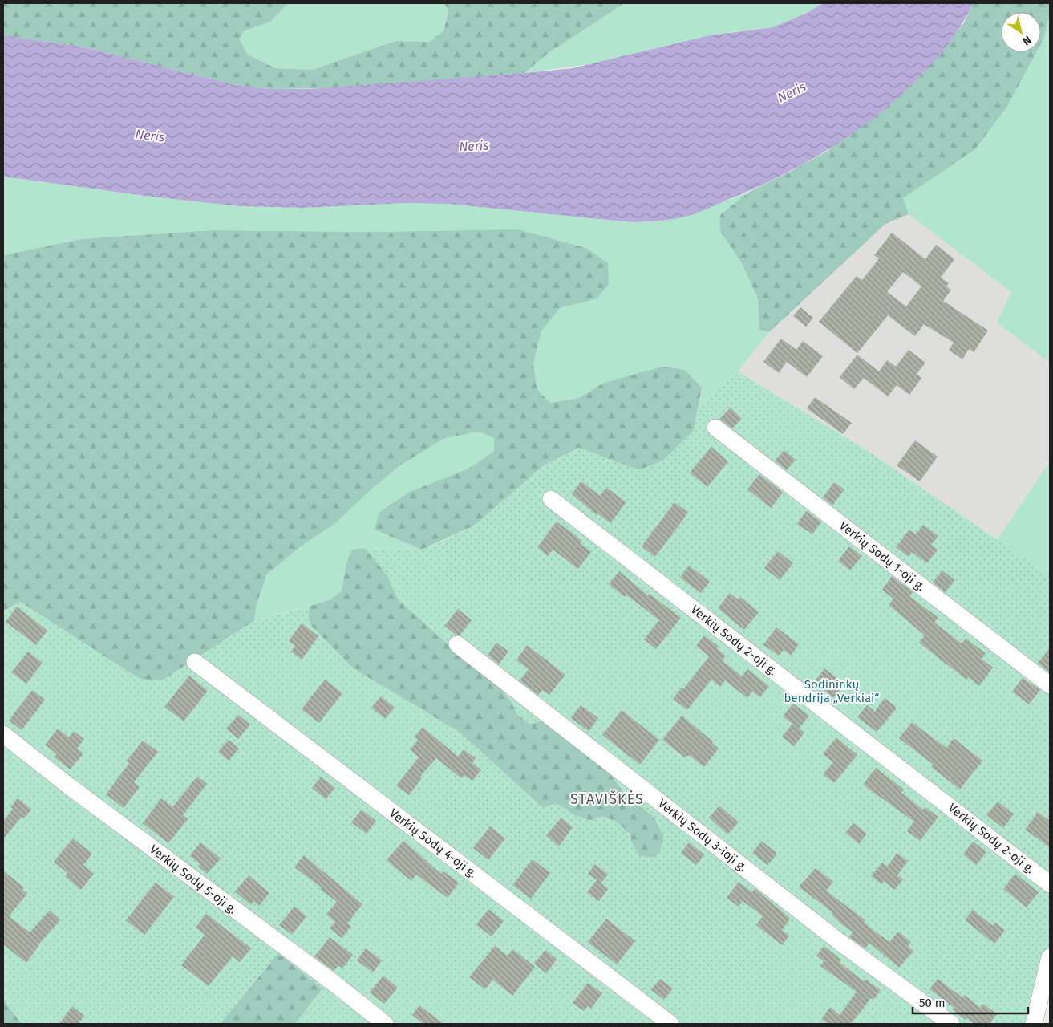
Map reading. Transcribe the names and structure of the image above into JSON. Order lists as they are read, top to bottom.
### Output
{
  "streets": {
    "street": [
      "Verkių Sodų 1-oji g.",
      "Verkių Sodų 2-oji g.",
      "Verkių Sodų 3-ioji g.",
      "Verkių Sodų 4-oji g.",
      "Verkių Sodų 5-oji g."
    ]
  },
  "districts": ["STAVIŠKĖS"],
  "water": ["Neris"],
  "parks": ["Sodininkų bendrija „Verkiai“"],
  "scale_bar": "50 m",
  "north": "bottom right"
}
